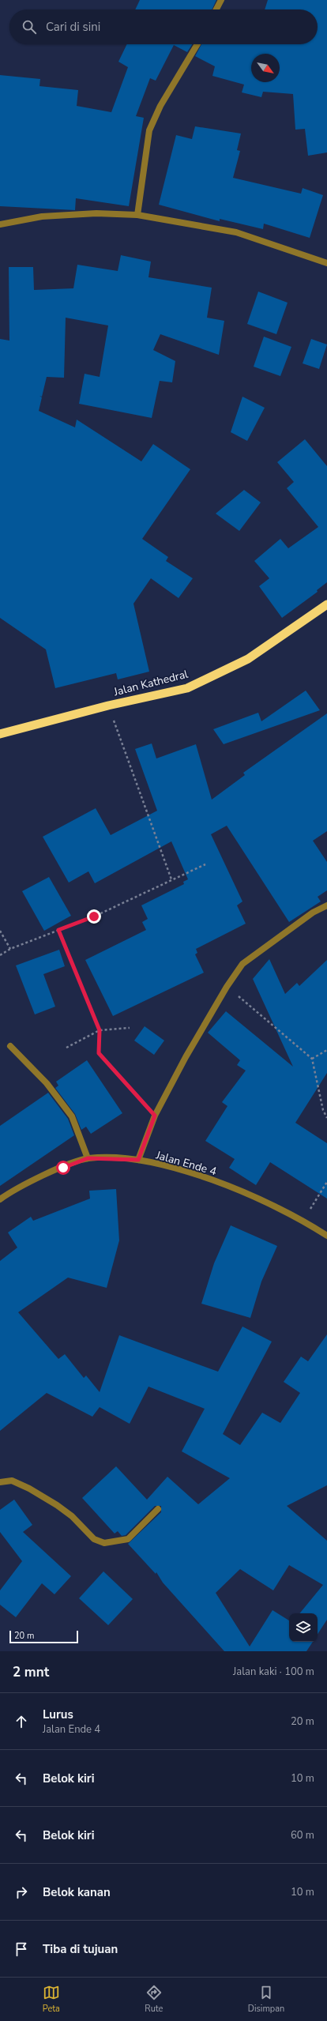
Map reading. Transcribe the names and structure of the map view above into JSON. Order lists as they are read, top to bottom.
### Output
{
  "streets": {
    "highway": ["Jalan Kathedral"],
    "street": ["Jalan Ende 4"]
  },
  "scale_bar": "20 m",
  "north": "bottom right",
  "page": {
    "search": "Cari di sini",
    "scale": "20 m",
    "heading": ["2 mnt", "Jalan kaki · 100 m"],
    "list": [
      ["Lurus", "Jalan Ende 4", "20 m"],
      ["Belok kiri", "10 m"],
      ["Belok kiri", "60 m"],
      ["Belok kanan", "10 m"],
      "Tiba di tujuan"
    ],
    "nav": ["Peta", "Rute", "Disimpan"]
  }
}
